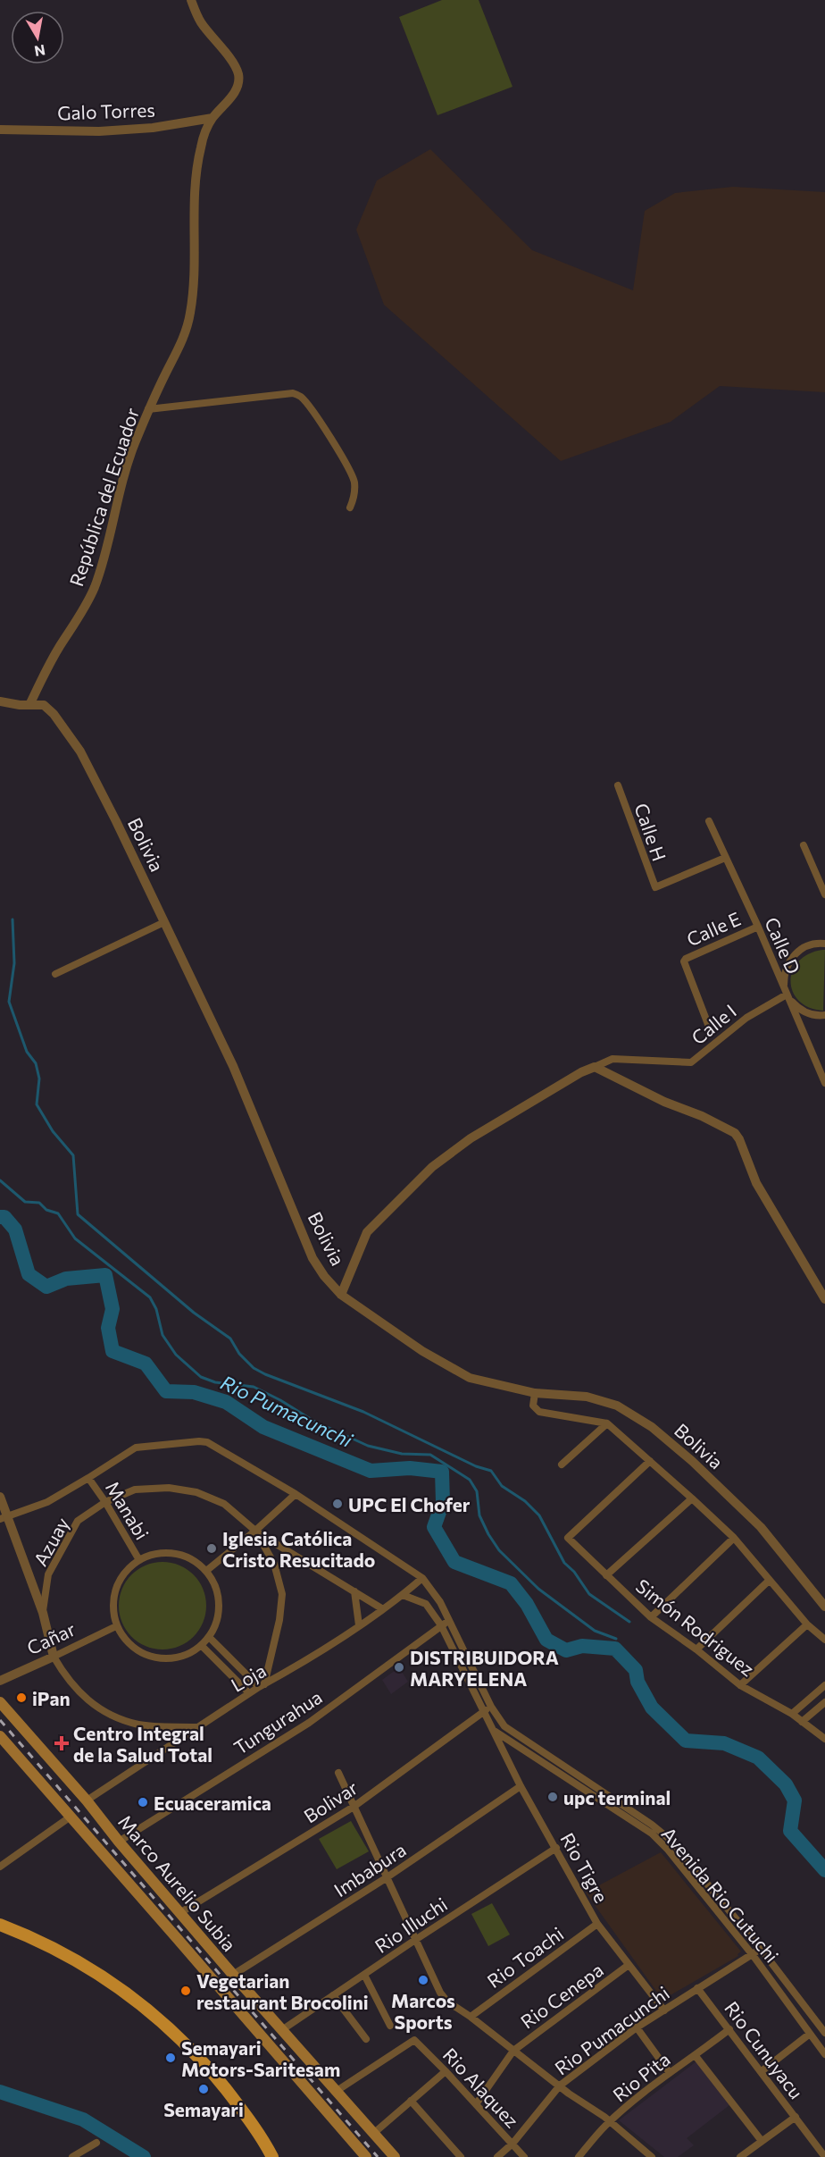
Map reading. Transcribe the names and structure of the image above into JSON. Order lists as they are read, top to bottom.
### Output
{
  "streets": {
    "main road": ["Marco Aurelio Subia"],
    "street": [
      "Galo Torres",
      "República del Ecuador",
      "Calle H",
      "Bolivia",
      "Calle E",
      "Calle D",
      "Calle I",
      "Manabi",
      "Azuay",
      "Simón Rodriguez",
      "Cañar",
      "Loja",
      "Tungurahua",
      "Bolivar",
      "Rio Tigre",
      "Imbabura",
      "Avenida Rio Cutuchi",
      "Rio Illuchi",
      "Rio Toachi",
      "Rio Cenepa",
      "Rio Pumacunchi",
      "Rio Cunuyacu",
      "Rio Pita",
      "Rio Alaquez"
    ]
  },
  "crossings": [
    ["Galo Torres", "República del Ecuador"],
    ["República del Ecuador", "Bolivia"],
    ["Calle H", "Calle D"],
    ["Calle E", "Calle D"],
    ["Calle D", "Calle I"],
    ["Manabi", "Azuay"],
    ["Manabi", "Cañar"],
    ["Manabi", "Avenida Rio Cutuchi"],
    ["Azuay", "Loja"],
    ["Loja", "Marco Aurelio Subia"],
    ["Loja", "Avenida Rio Cutuchi"],
    ["Tungurahua", "Marco Aurelio Subia"],
    ["Tungurahua", "Avenida Rio Cutuchi"],
    ["Bolivar", "Marco Aurelio Subia"],
    ["Bolivar", "Avenida Rio Cutuchi"],
    ["Rio Tigre", "Imbabura"],
    ["Rio Tigre", "Avenida Rio Cutuchi"],
    ["Rio Tigre", "Rio Illuchi"],
    ["Rio Tigre", "Rio Toachi"],
    ["Rio Tigre", "Rio Cenepa"],
    ["Rio Tigre", "Rio Pumacunchi"],
    ["Imbabura", "Marco Aurelio Subia"],
    ["Marco Aurelio Subia", "Rio Illuchi"],
    ["Marco Aurelio Subia", "Rio Alaquez"],
    ["Avenida Rio Cutuchi", "Rio Pumacunchi"],
    ["Rio Cenepa", "Rio Alaquez"],
    ["Rio Pumacunchi", "Rio Cunuyacu"],
    ["Rio Pumacunchi", "Rio Alaquez"],
    ["Rio Cunuyacu", "Rio Pita"]
  ],
  "water": ["Rio Pumacunchi"],
  "places": {
    "other": [
      "UPC El Chofer",
      "Iglesia Católica Cristo Resucitado",
      "DISTRIBUIDORA MARYELENA",
      "iPan",
      "upc terminal",
      "Ecuaceramica",
      "Marcos Sports",
      "Vegetarian restaurant Brocolini",
      "Semayari Motors-Saritesam",
      "Semayari"
    ],
    "health": ["Centro Integral de la Salud Total"]
  },
  "north": "bottom"
}
